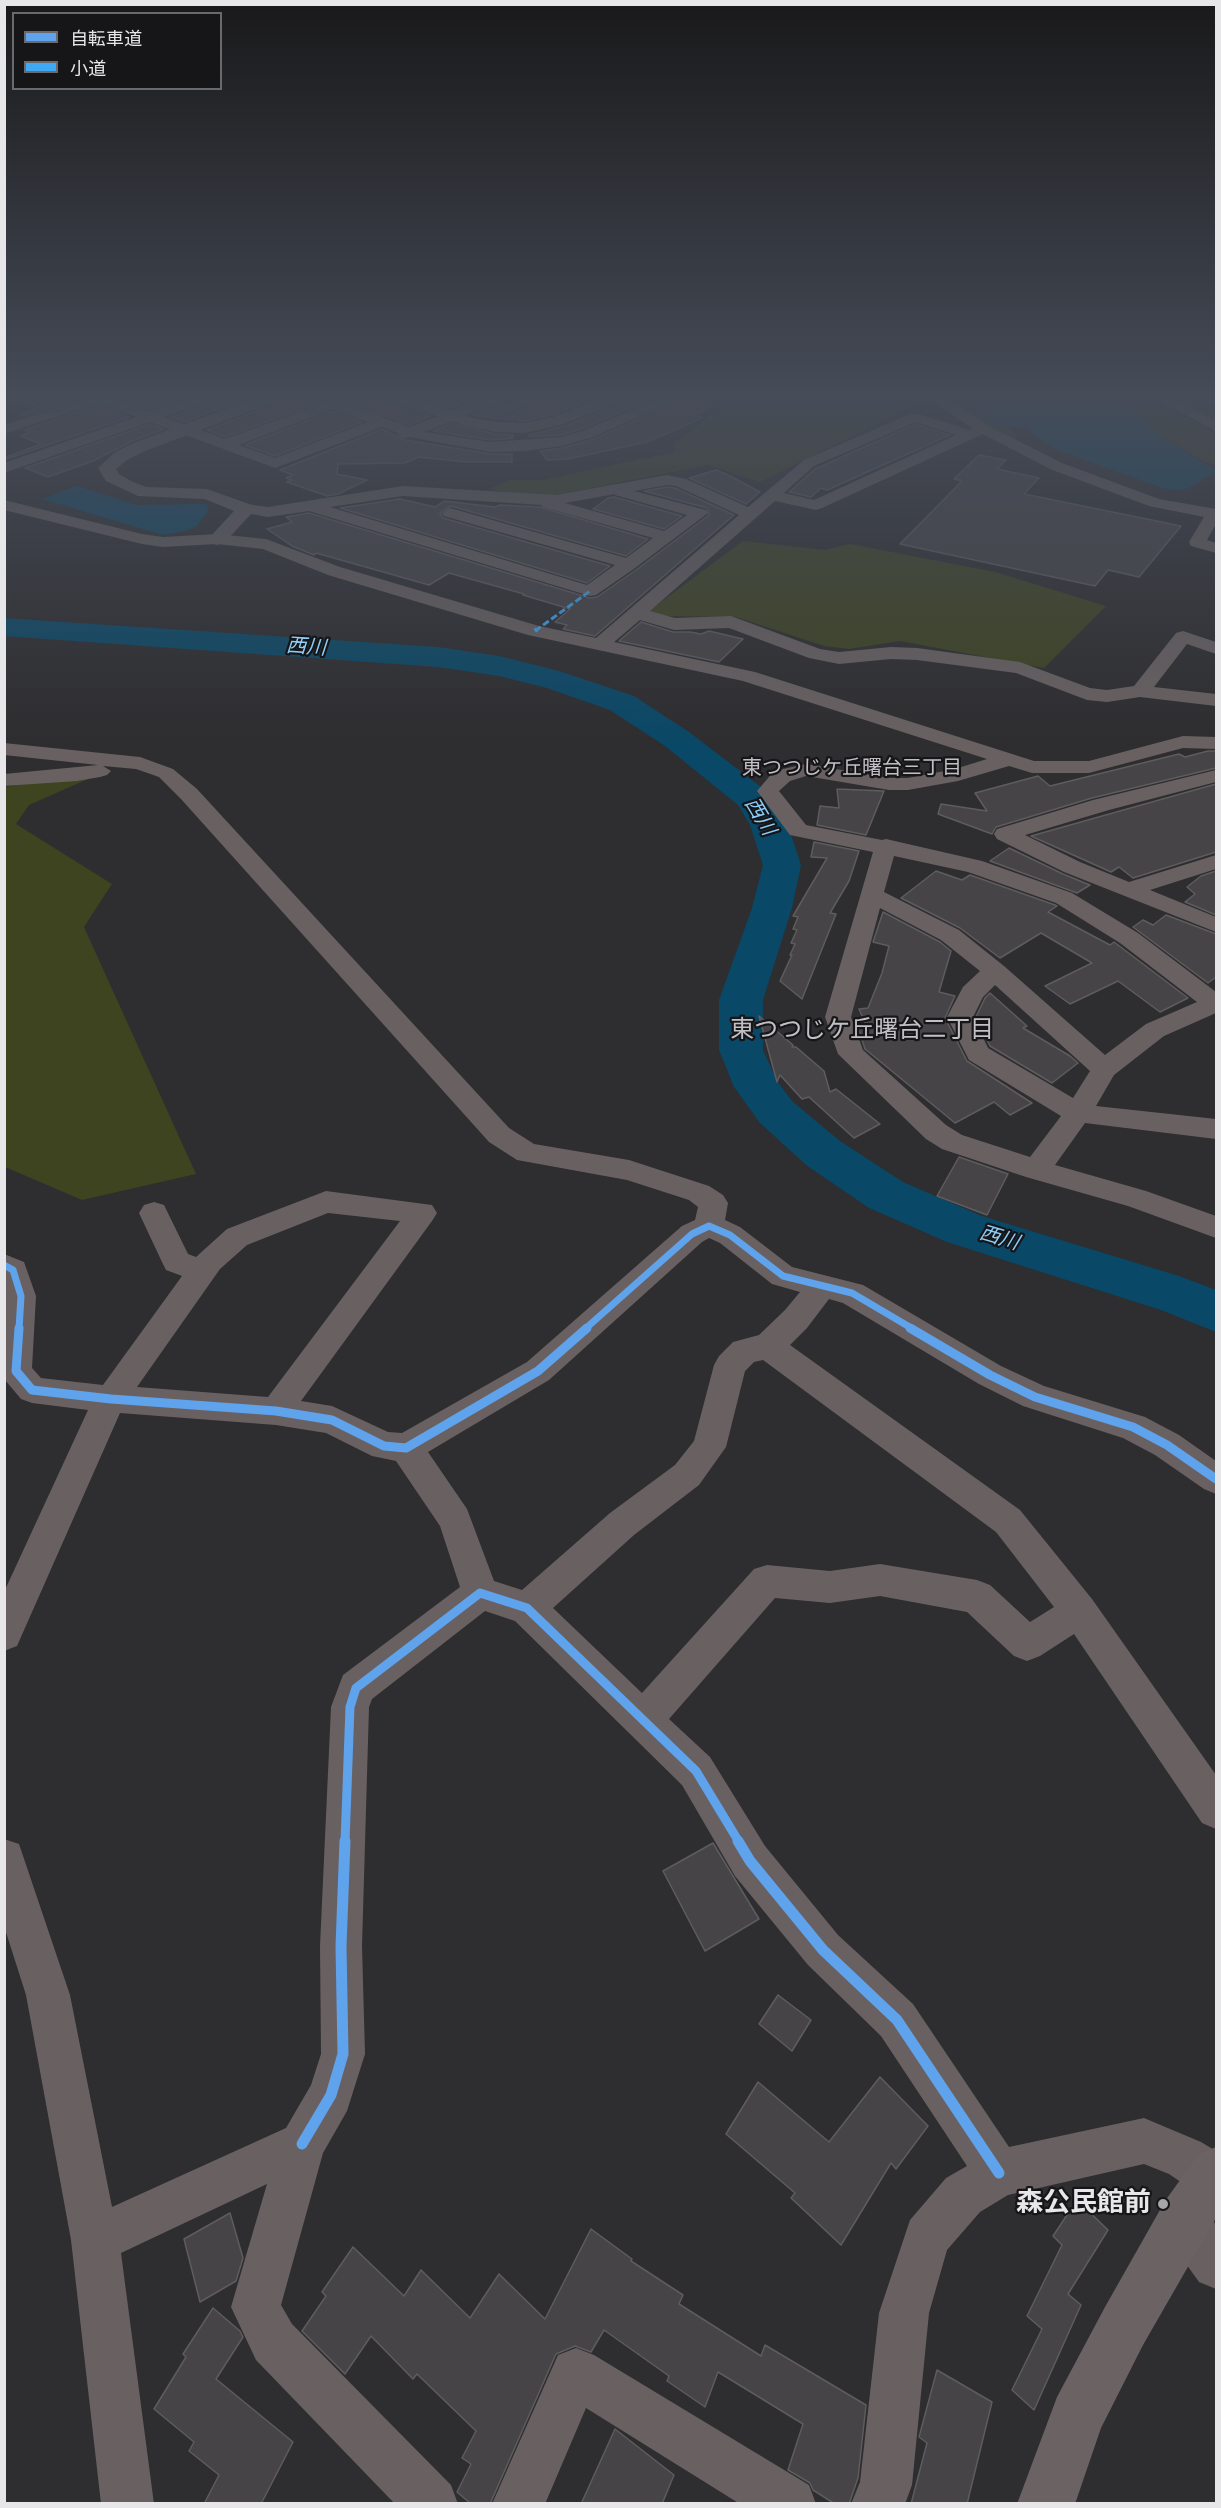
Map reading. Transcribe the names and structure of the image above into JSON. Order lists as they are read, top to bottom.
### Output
{
  "districts": ["東つつじケ丘曙台三丁目", "東つつじケ丘曙台二丁目"],
  "water": ["西川"],
  "places": ["森公民館前"],
  "legend": ["自転車道", "小道"]
}
